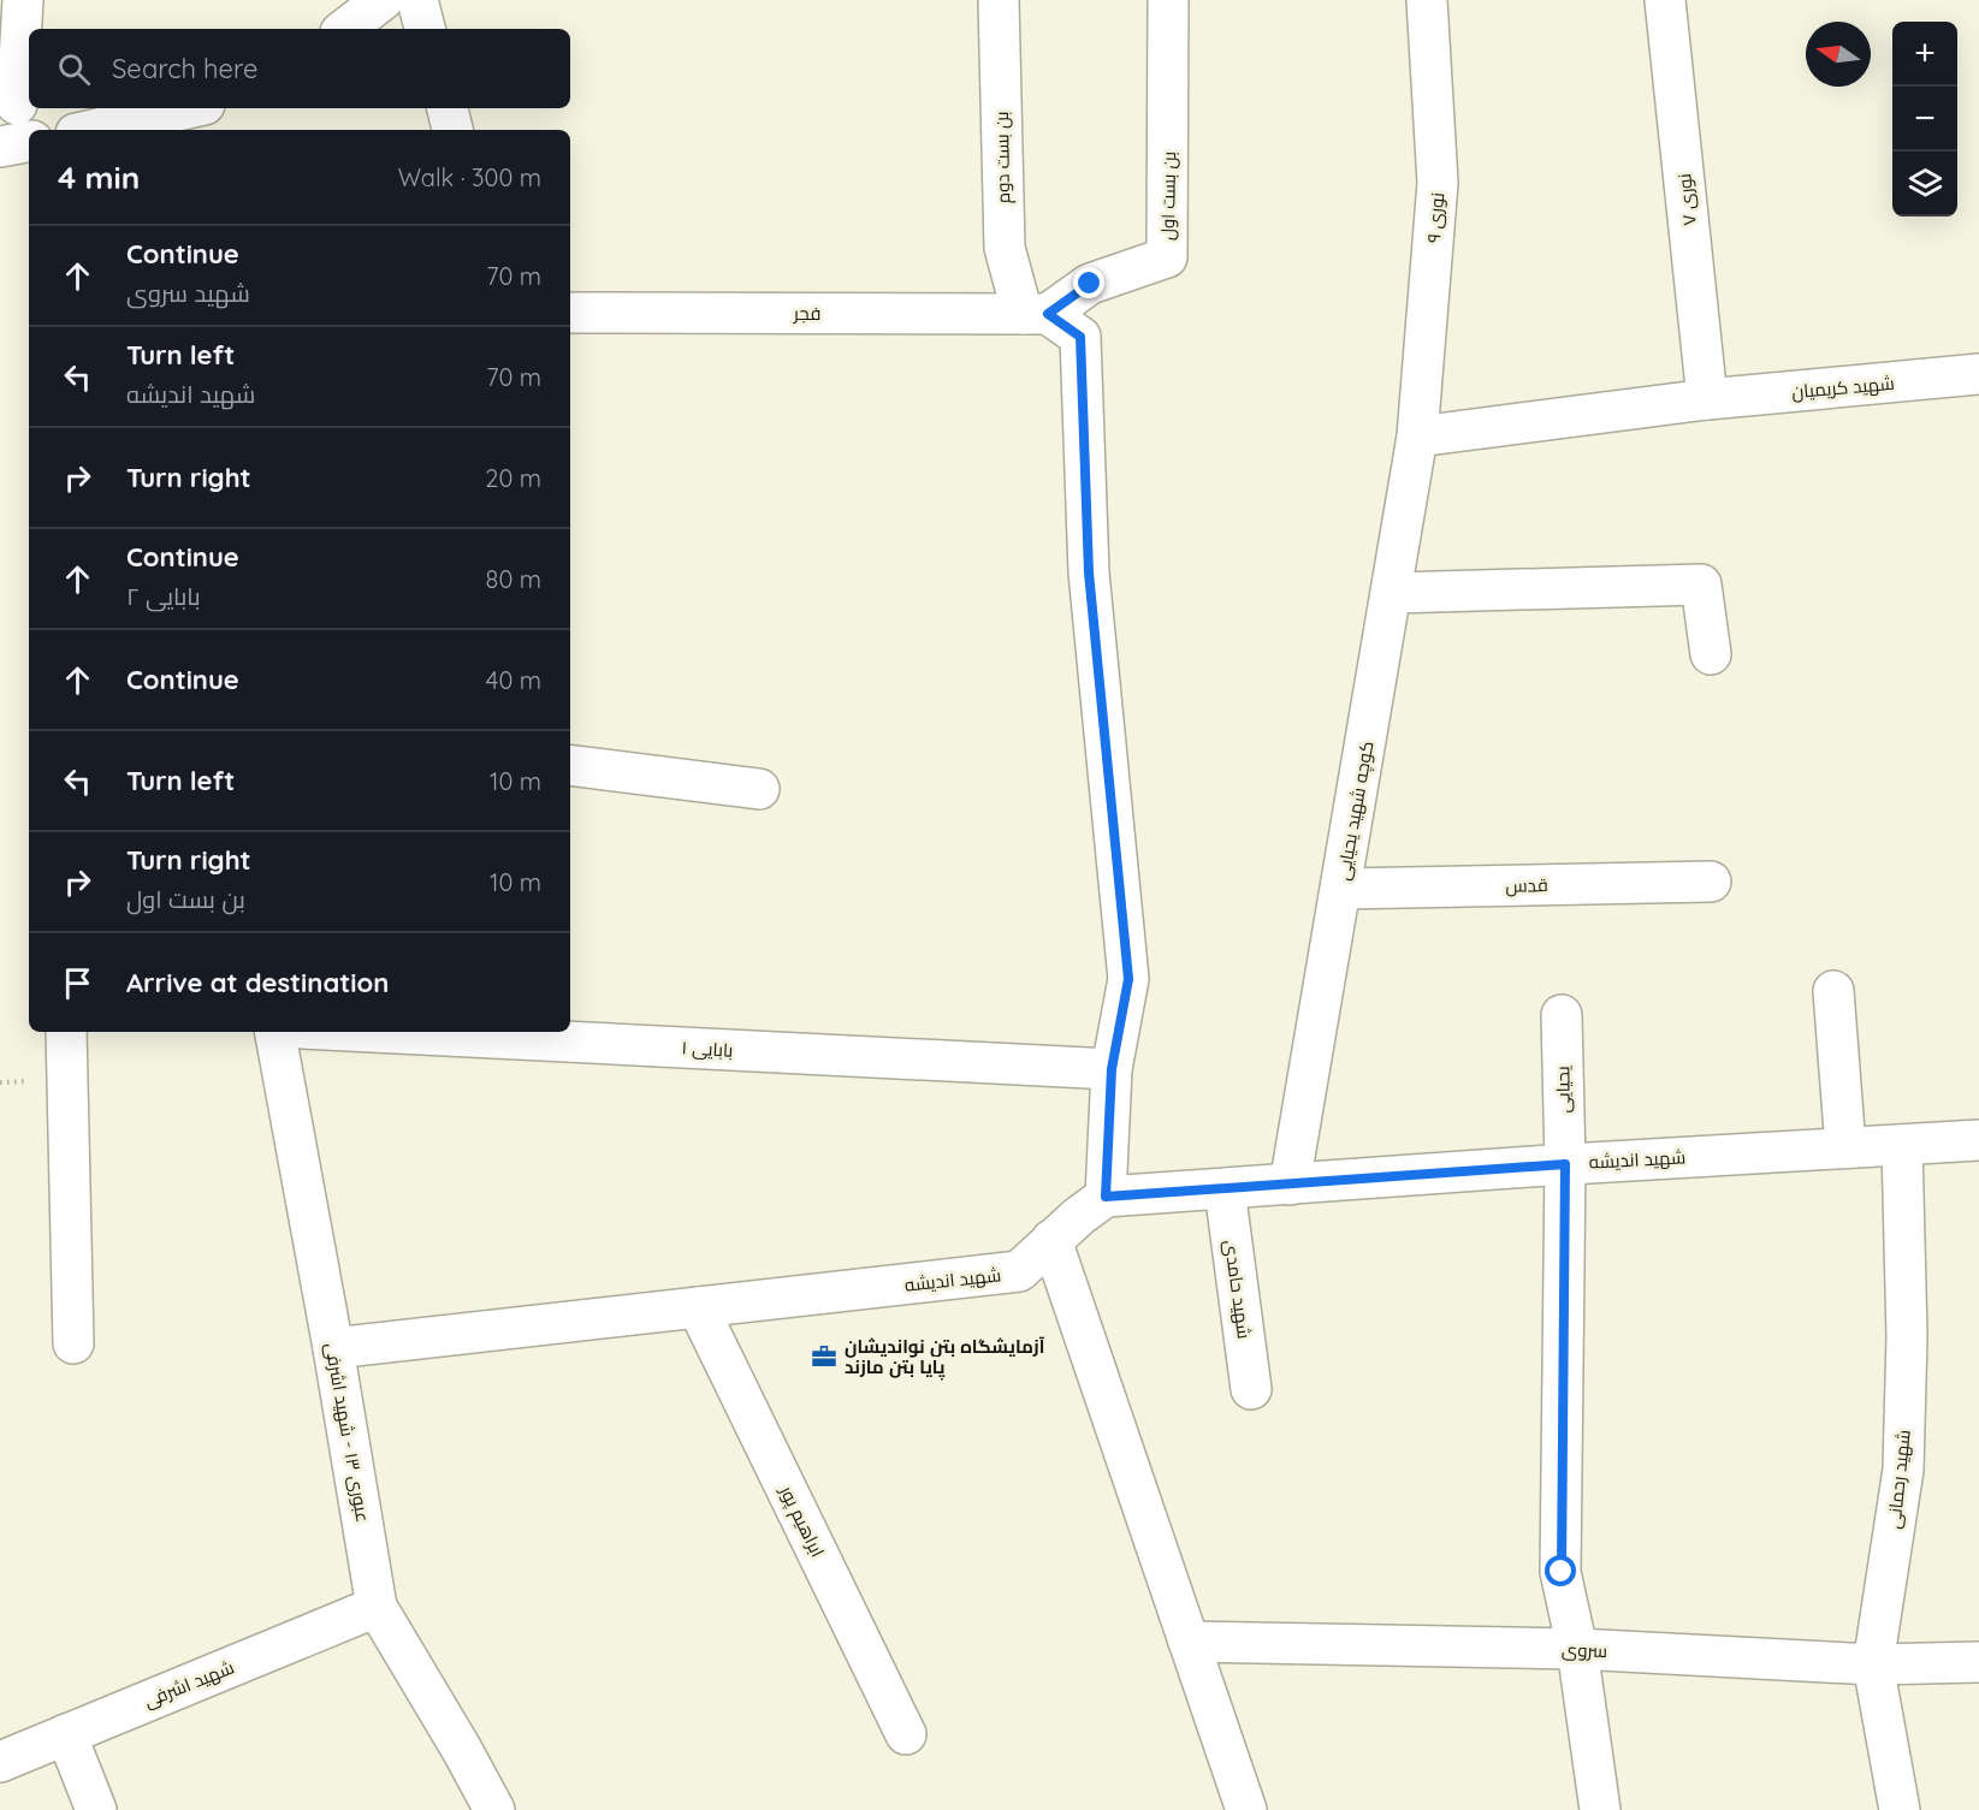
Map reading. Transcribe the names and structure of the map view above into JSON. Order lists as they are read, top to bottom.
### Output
{
  "streets": {
    "street": [
      "بن بست دوم",
      "بن بست اول",
      "نوری ۷",
      "نوری ۹",
      "فجر",
      "شهید کریمیان",
      "کوچه شهید یحیایی",
      "قدس",
      "بابایی ۱",
      "یحیایی",
      "شهید اندیشه",
      "شهید حامدی",
      "عبوری ۱۳ - شهید اشرفی",
      "شهید رحمانی",
      "ابراهیم پور",
      "سروی",
      "شهید اشرفی"
    ]
  },
  "crossings": [
    ["بن بست دوم", "بن بست اول"],
    ["بن بست دوم", "فجر"],
    ["بن بست اول", "فجر"],
    ["نوری ۷", "شهید کریمیان"],
    ["نوری ۹", "شهید کریمیان"],
    ["نوری ۹", "کوچه شهید یحیایی"],
    ["شهید کریمیان", "کوچه شهید یحیایی"],
    ["کوچه شهید یحیایی", "قدس"],
    ["کوچه شهید یحیایی", "شهید اندیشه"],
    ["یحیایی", "شهید اندیشه"],
    ["یحیایی", "سروی"],
    ["شهید اندیشه", "شهید حامدی"],
    ["شهید اندیشه", "عبوری ۱۳ - شهید اشرفی"],
    ["شهید اندیشه", "شهید رحمانی"],
    ["شهید اندیشه", "ابراهیم پور"],
    ["عبوری ۱۳ - شهید اشرفی", "شهید اشرفی"],
    ["شهید رحمانی", "سروی"]
  ],
  "places": {
    "office": ["آزمایشگاه بتن نواندیشان پایا بتن مازند"]
  },
  "north": "left",
  "page": {
    "map_buttons": ["+", "−"],
    "search": "Search here",
    "heading": ["4 min", "Walk · 300 m"],
    "list": [
      ["Continue", "شهید سروی", "70 m"],
      ["Turn left", "شهید اندیشه", "70 m"],
      ["Turn right", "20 m"],
      ["Continue", "بابایی ۲", "80 m"],
      ["Continue", "40 m"],
      ["Turn left", "10 m"],
      ["Turn right", "بن بست اول", "10 m"],
      "Arrive at destination"
    ]
  }
}
